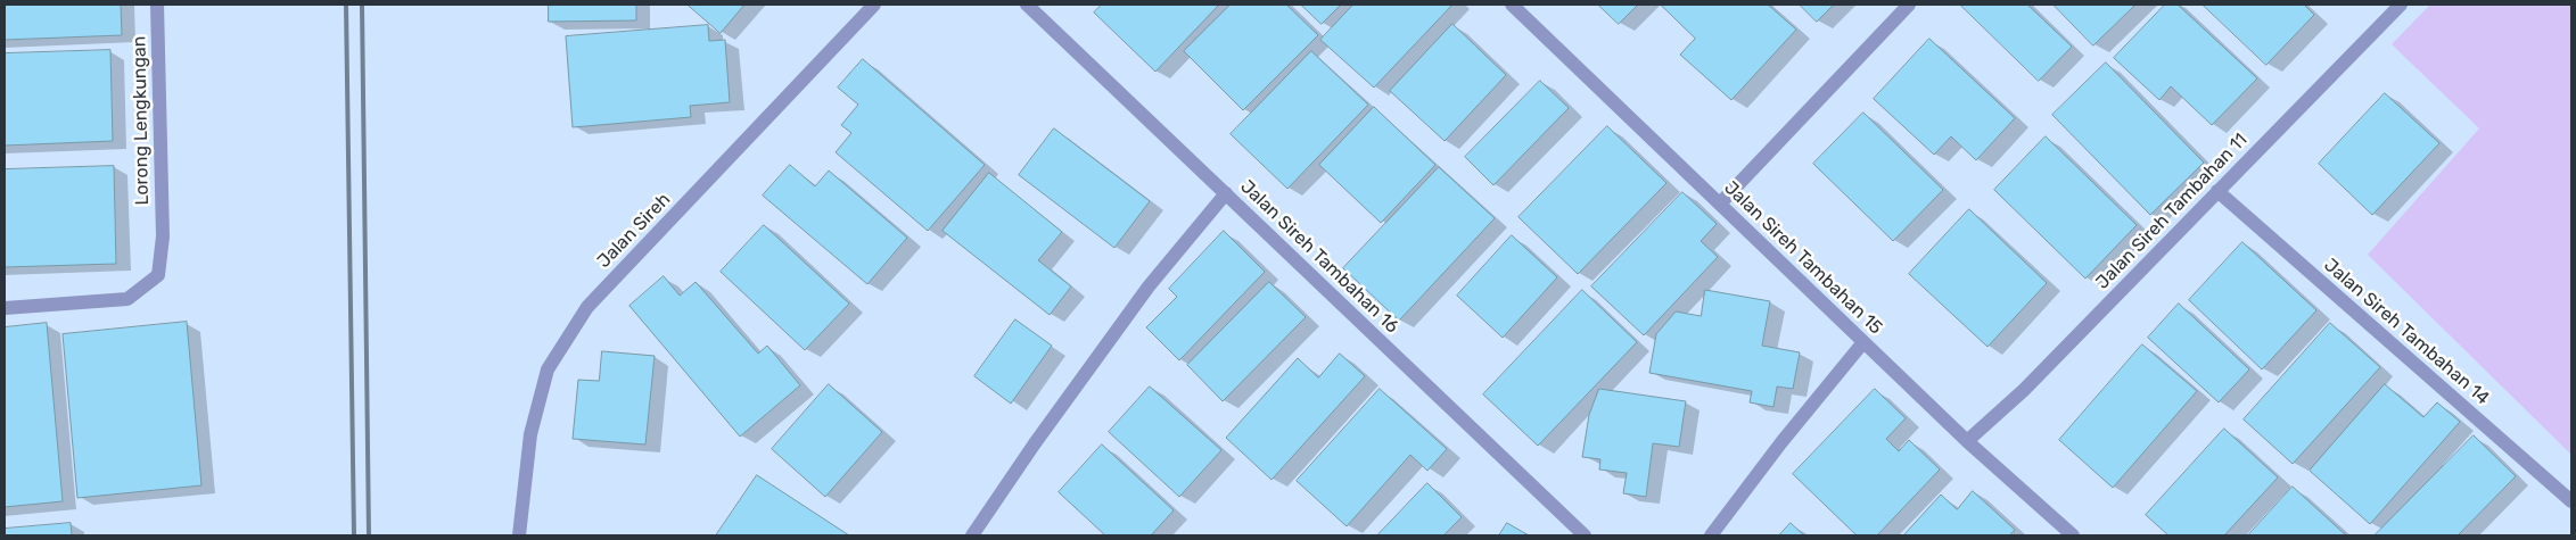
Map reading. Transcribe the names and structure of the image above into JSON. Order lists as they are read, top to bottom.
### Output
{
  "streets": {
    "street": [
      "Lorong Lengkungan",
      "Jalan Sireh Tambahan 11",
      "Jalan Sireh",
      "Jalan Sireh Tambahan 16",
      "Jalan Sireh Tambahan 15",
      "Jalan Sireh Tambahan 14"
    ]
  },
  "crossings": [
    ["Jalan Sireh Tambahan 11", "Jalan Sireh Tambahan 15"],
    ["Jalan Sireh Tambahan 11", "Jalan Sireh Tambahan 14"]
  ]
}
